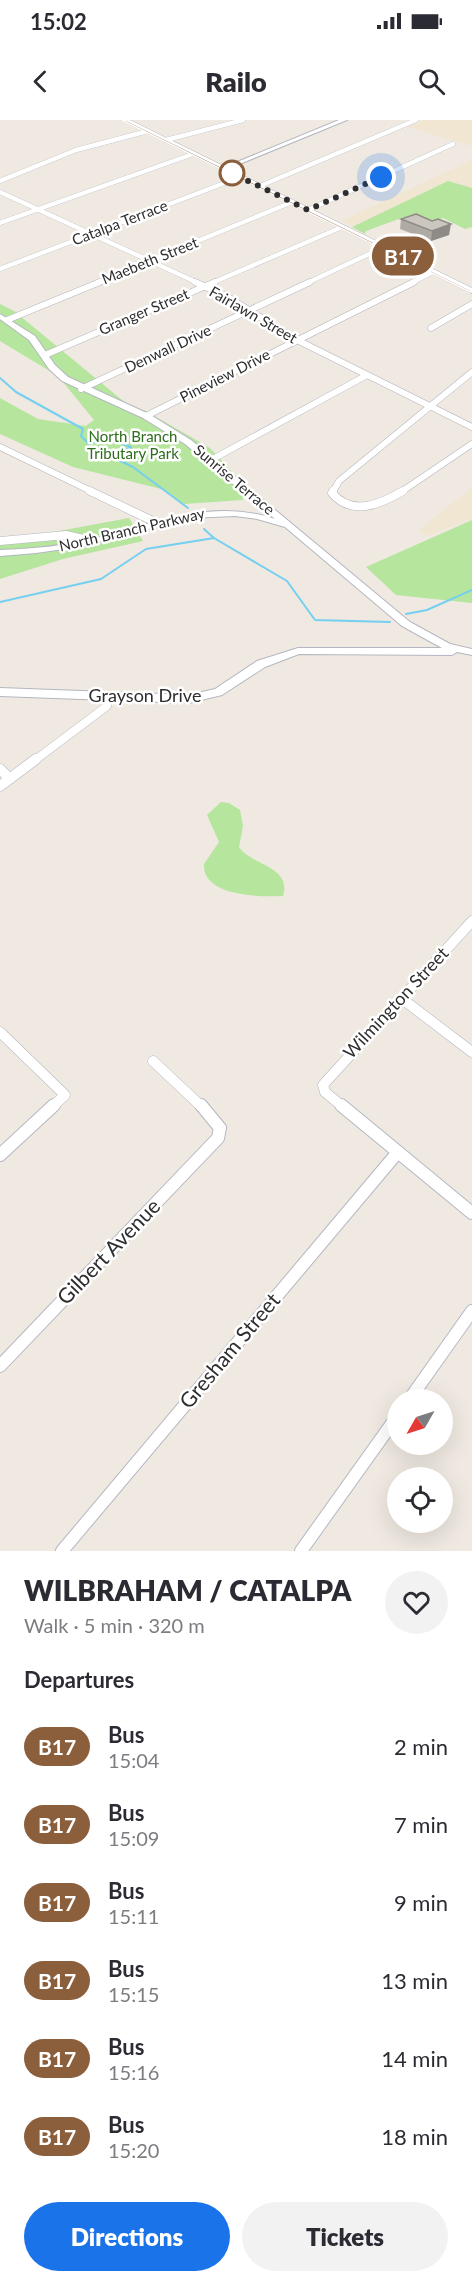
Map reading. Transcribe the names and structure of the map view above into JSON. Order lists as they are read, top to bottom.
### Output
{
  "streets": {
    "street": [
      "Catalpa Terrace",
      "Maebeth Street",
      "Granger Street",
      "Fairlawn Street",
      "Denwall Drive",
      "Pineview Drive",
      "Sunrise Terrace",
      "North Branch Parkway",
      "Grayson Drive",
      "Wilmington Street",
      "Gilbert Avenue",
      "Gresham Street"
    ]
  },
  "crossings": [
    ["Catalpa Terrace", "Fairlawn Street"],
    ["Maebeth Street", "Fairlawn Street"],
    ["Maebeth Street", "Sunrise Terrace"],
    ["Granger Street", "Fairlawn Street"],
    ["Granger Street", "Sunrise Terrace"],
    ["Fairlawn Street", "Denwall Drive"],
    ["Fairlawn Street", "Pineview Drive"],
    ["Denwall Drive", "Sunrise Terrace"],
    ["Pineview Drive", "Sunrise Terrace"],
    ["Sunrise Terrace", "North Branch Parkway"],
    ["Wilmington Street", "Gresham Street"]
  ],
  "parks": ["North Branch Tributary Park"],
  "lines": ["bus line B17"],
  "north": "bottom left",
  "page": {
    "status": "15:02",
    "header": "Railo",
    "on_map": "B17",
    "heading": [
      ["WILBRAHAM / CATALPA", "Walk · 5 min · 320 m"],
      "Departures"
    ],
    "list": [
      {
        "mark": "B17",
        "name": "Bus",
        "note": "15:04",
        "value": "2 min"
      },
      {
        "mark": "B17",
        "name": "Bus",
        "note": "15:09",
        "value": "7 min"
      },
      {
        "mark": "B17",
        "name": "Bus",
        "note": "15:11",
        "value": "9 min"
      },
      {
        "mark": "B17",
        "name": "Bus",
        "note": "15:15",
        "value": "13 min"
      },
      {
        "mark": "B17",
        "name": "Bus",
        "note": "15:16",
        "value": "14 min"
      },
      {
        "mark": "B17",
        "name": "Bus",
        "note": "15:20",
        "value": "18 min"
      }
    ],
    "buttons": ["Directions", "Tickets"]
  }
}
